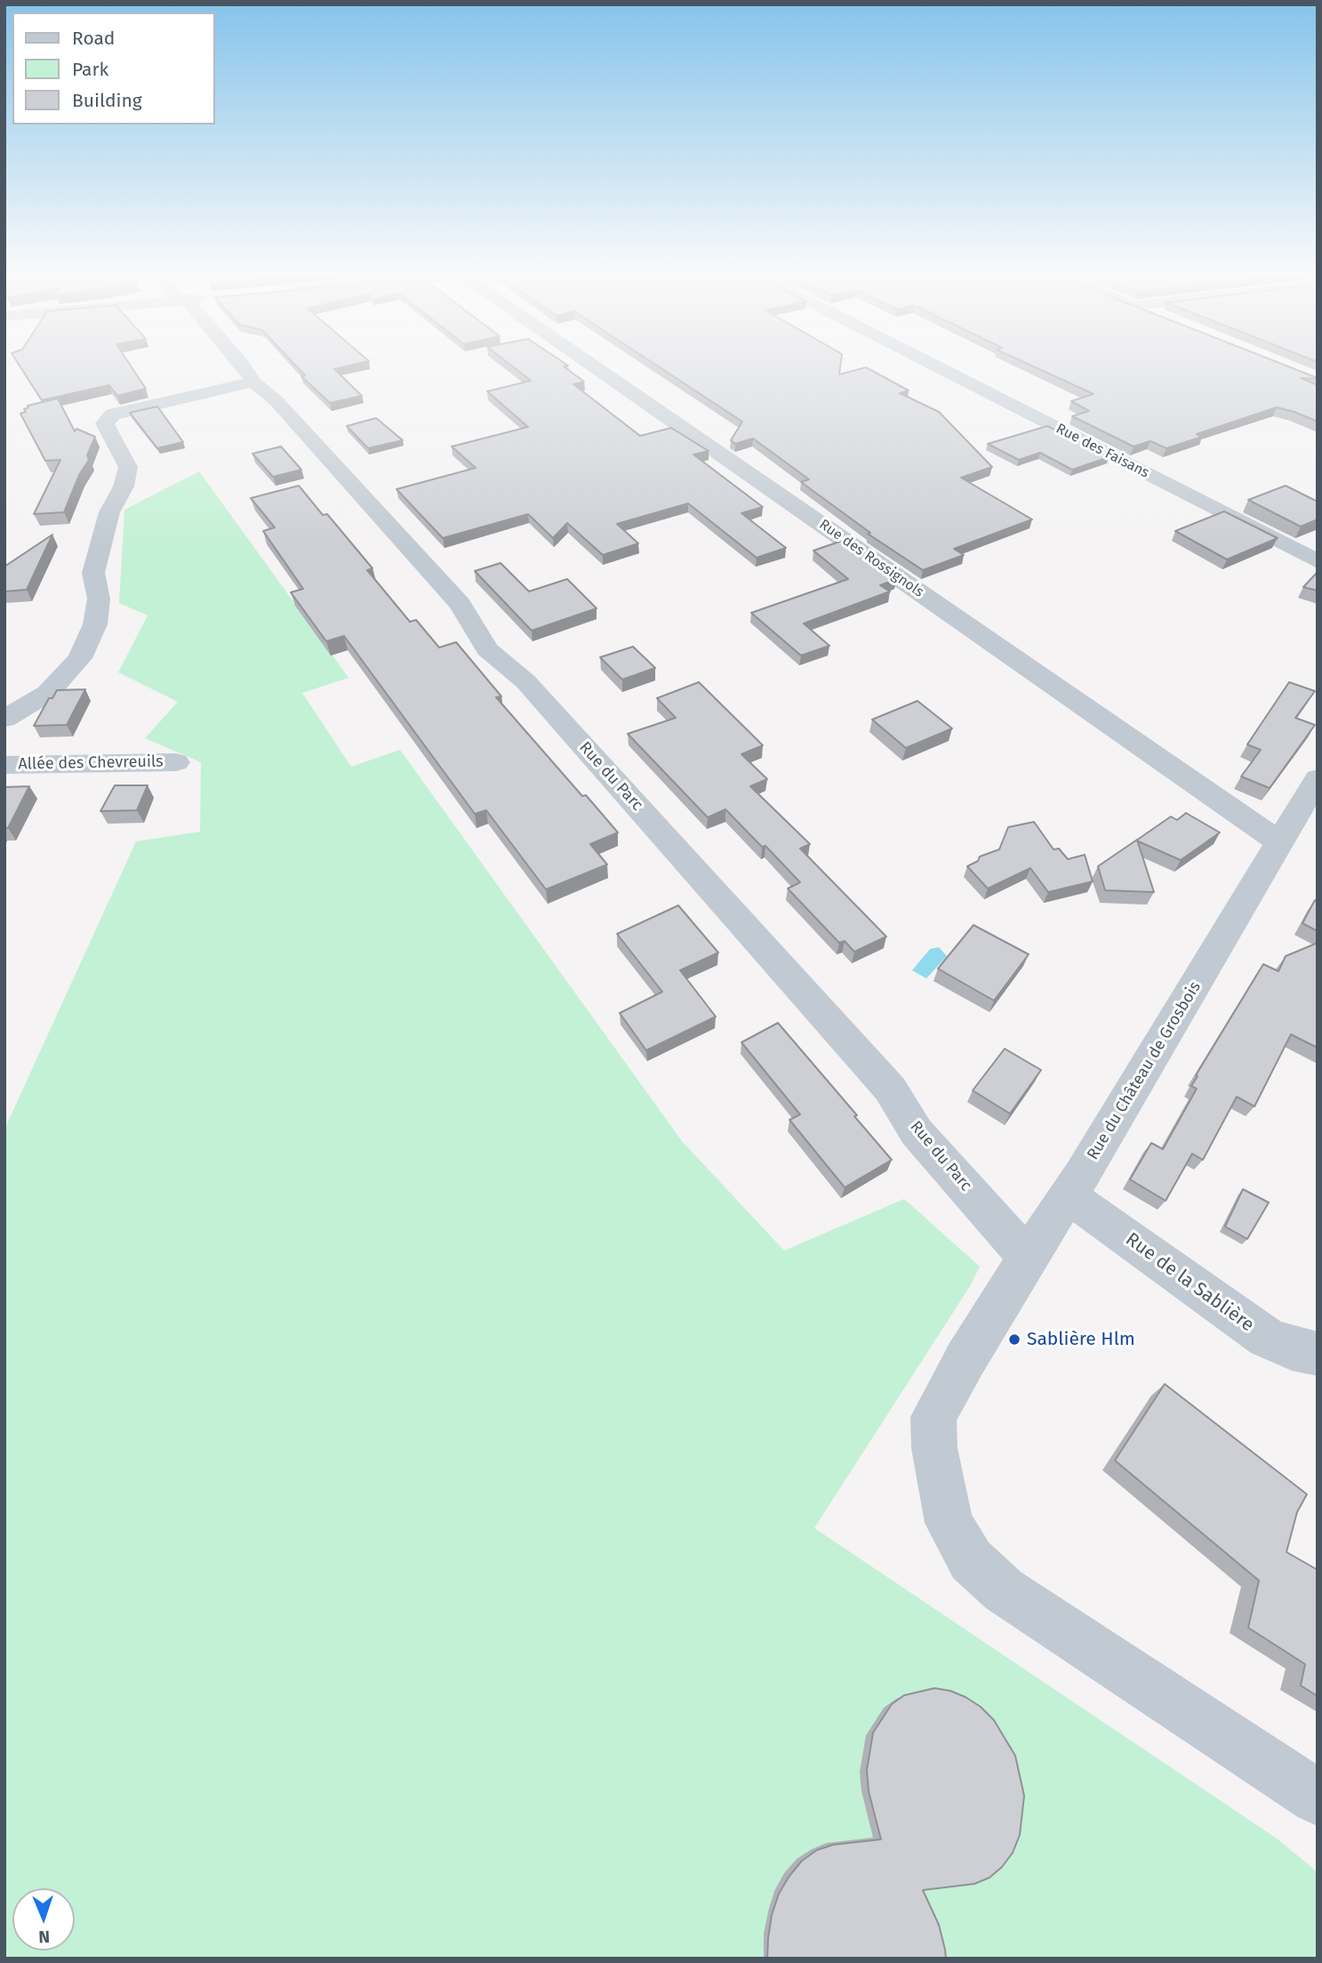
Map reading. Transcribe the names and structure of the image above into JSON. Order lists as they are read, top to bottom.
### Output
{
  "streets": {
    "street": [
      "Rue des Faisans",
      "Rue des Rossignols",
      "Allée des Chevreuils",
      "Rue du Parc",
      "Rue du Château de Grosbois",
      "Rue de la Sablière"
    ]
  },
  "crossings": [
    ["Rue des Rossignols", "Rue du Château de Grosbois"],
    ["Rue du Parc", "Rue du Château de Grosbois"],
    ["Rue du Château de Grosbois", "Rue de la Sablière"]
  ],
  "places": ["Sablière Hlm"],
  "legend": ["Road", "Park", "Building"],
  "north": "bottom"
}
